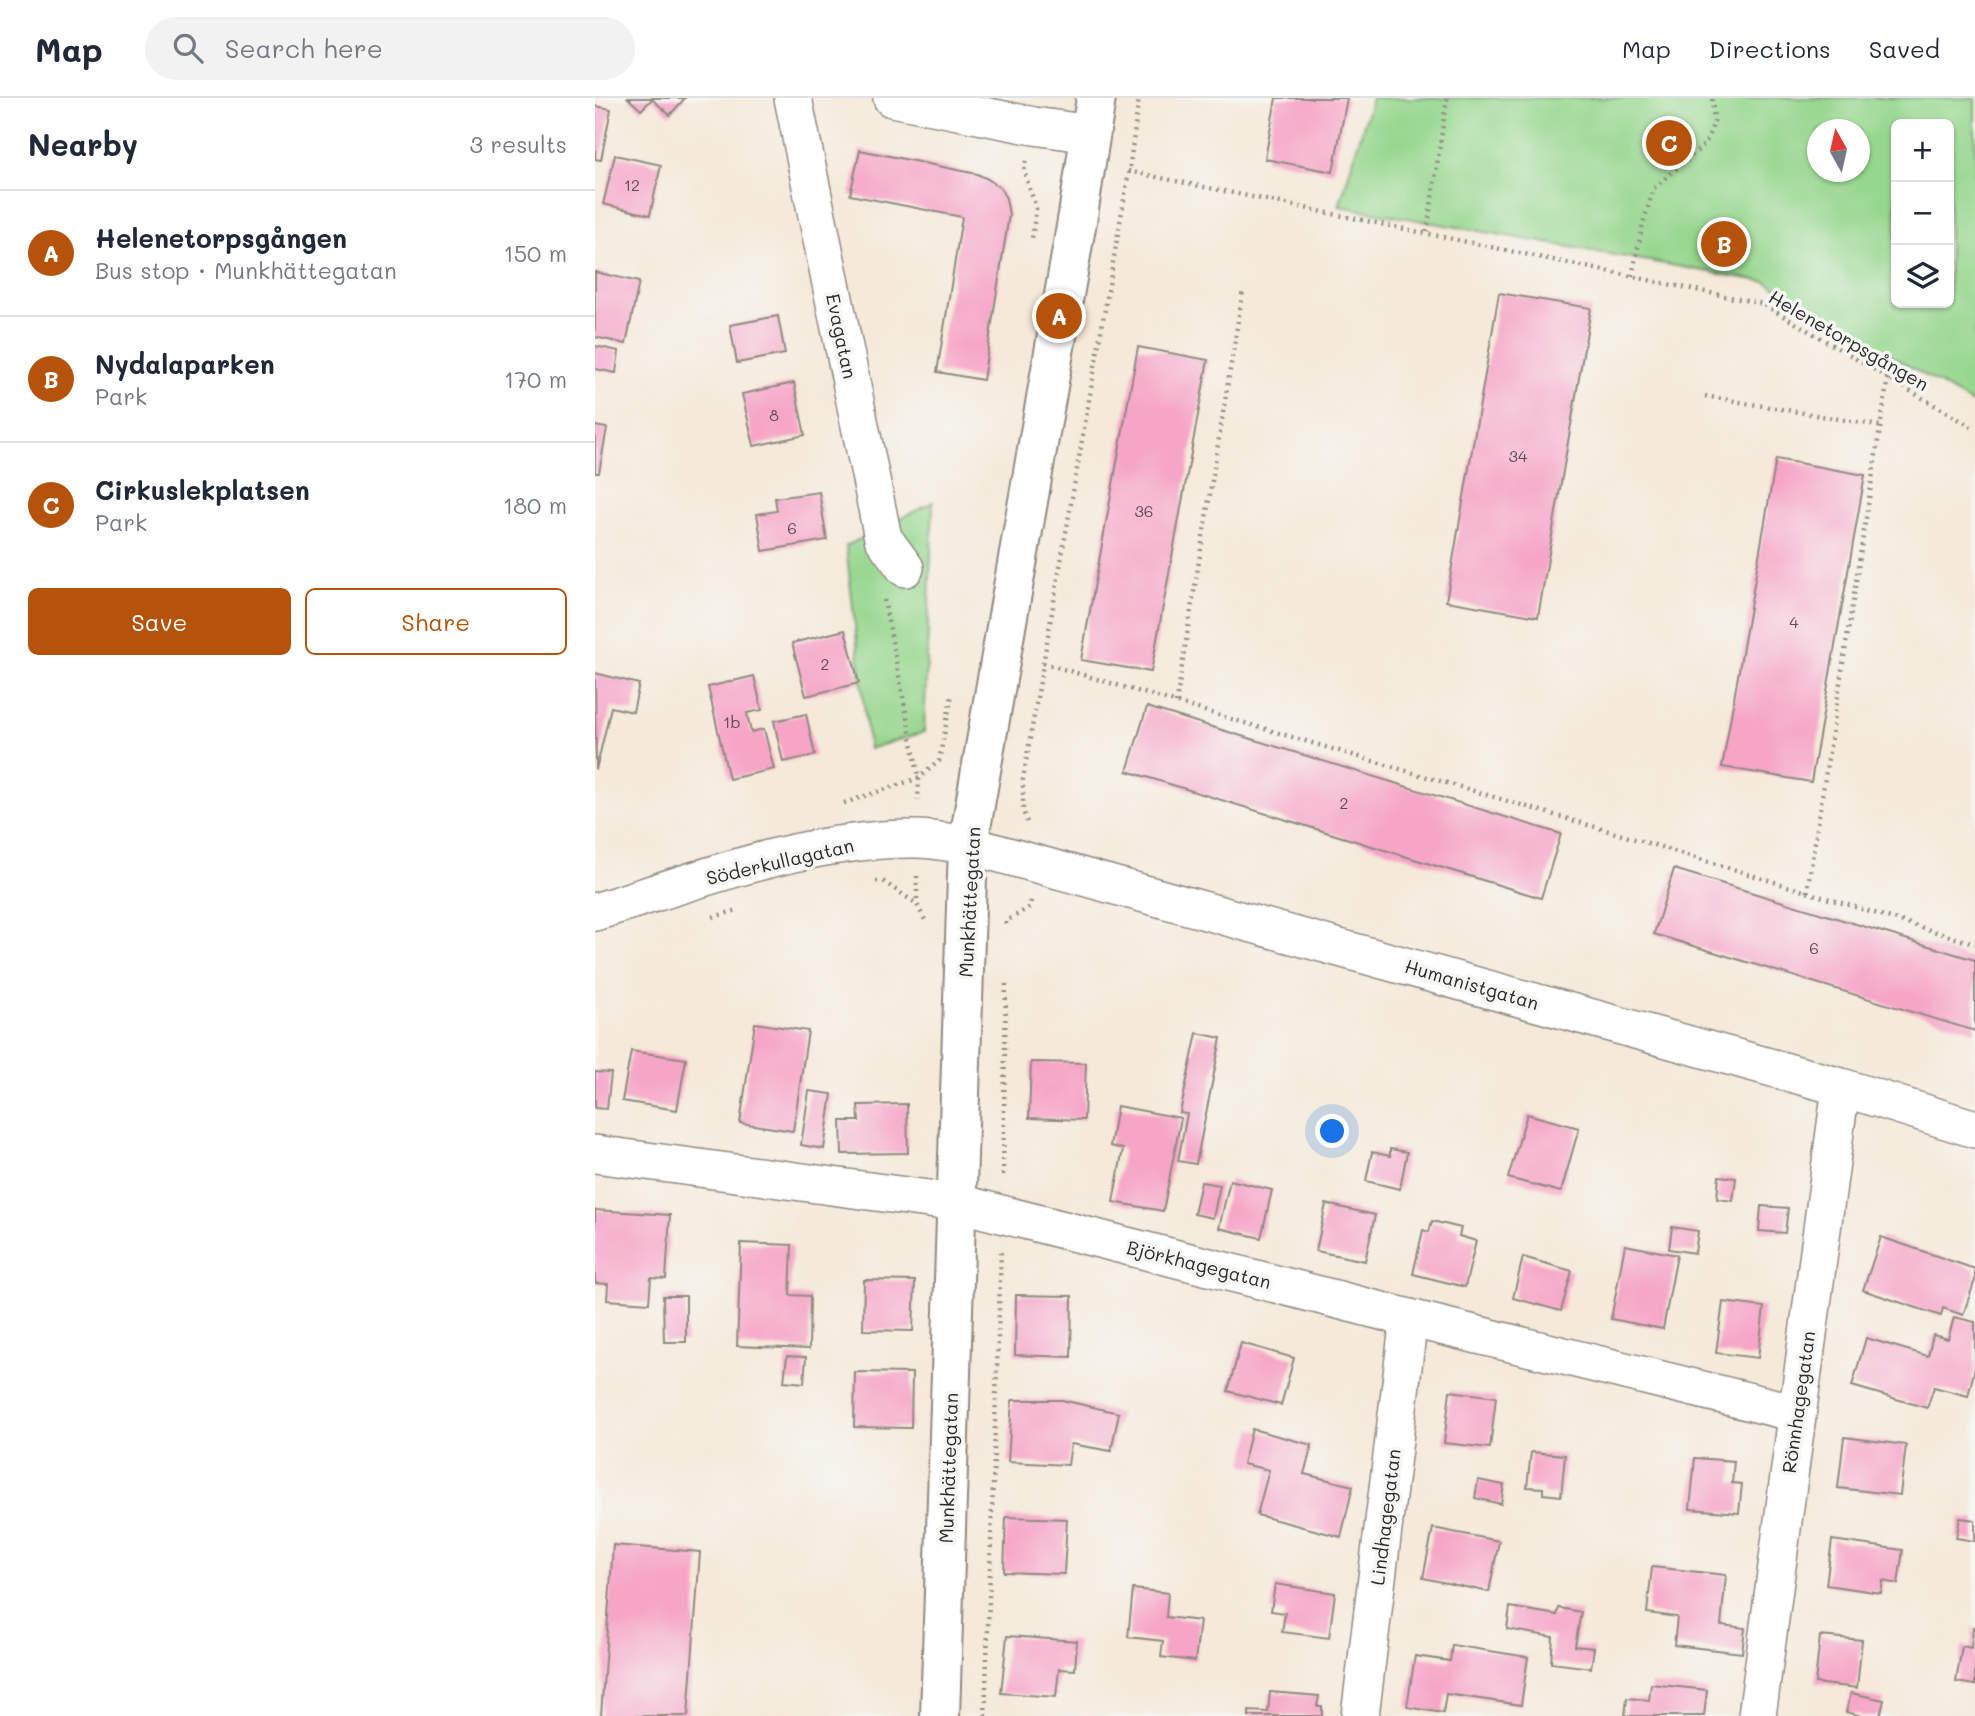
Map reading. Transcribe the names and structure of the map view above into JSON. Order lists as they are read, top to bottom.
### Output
{
  "streets": {
    "main road": ["Munkhättegatan"],
    "street": [
      "Evagatan",
      "Söderkullagatan",
      "Humanistgatan",
      "Björkhagegatan",
      "Rönnhagegatan",
      "Lindhagegatan"
    ],
    "path": ["Helenetorpsgången"]
  },
  "crossings": [
    ["Helenetorpsgången", "Munkhättegatan"],
    ["Söderkullagatan", "Munkhättegatan"],
    ["Söderkullagatan", "Humanistgatan"],
    ["Munkhättegatan", "Humanistgatan"],
    ["Munkhättegatan", "Björkhagegatan"],
    ["Humanistgatan", "Rönnhagegatan"],
    ["Björkhagegatan", "Rönnhagegatan"],
    ["Björkhagegatan", "Lindhagegatan"]
  ],
  "house_numbers": [
    "12",
    "8",
    "34",
    "36",
    "6",
    "4",
    "2",
    "1b",
    "2",
    "6"
  ],
  "north": "top",
  "page": {
    "header": "Map",
    "search": "Search here",
    "nav": ["Map", "Directions", "Saved"],
    "heading": ["Nearby", "3 results"],
    "pins": ["C", "B", "A"],
    "map_buttons": ["+", "−"],
    "list": [
      {
        "mark": "A",
        "name": "Helenetorpsgången",
        "note": "Bus stop · Munkhättegatan",
        "value": "150 m"
      },
      {
        "mark": "B",
        "name": "Nydalaparken",
        "note": "Park",
        "value": "170 m"
      },
      {
        "mark": "C",
        "name": "Cirkuslekplatsen",
        "note": "Park",
        "value": "180 m"
      }
    ],
    "buttons": ["Save", "Share"]
  }
}
